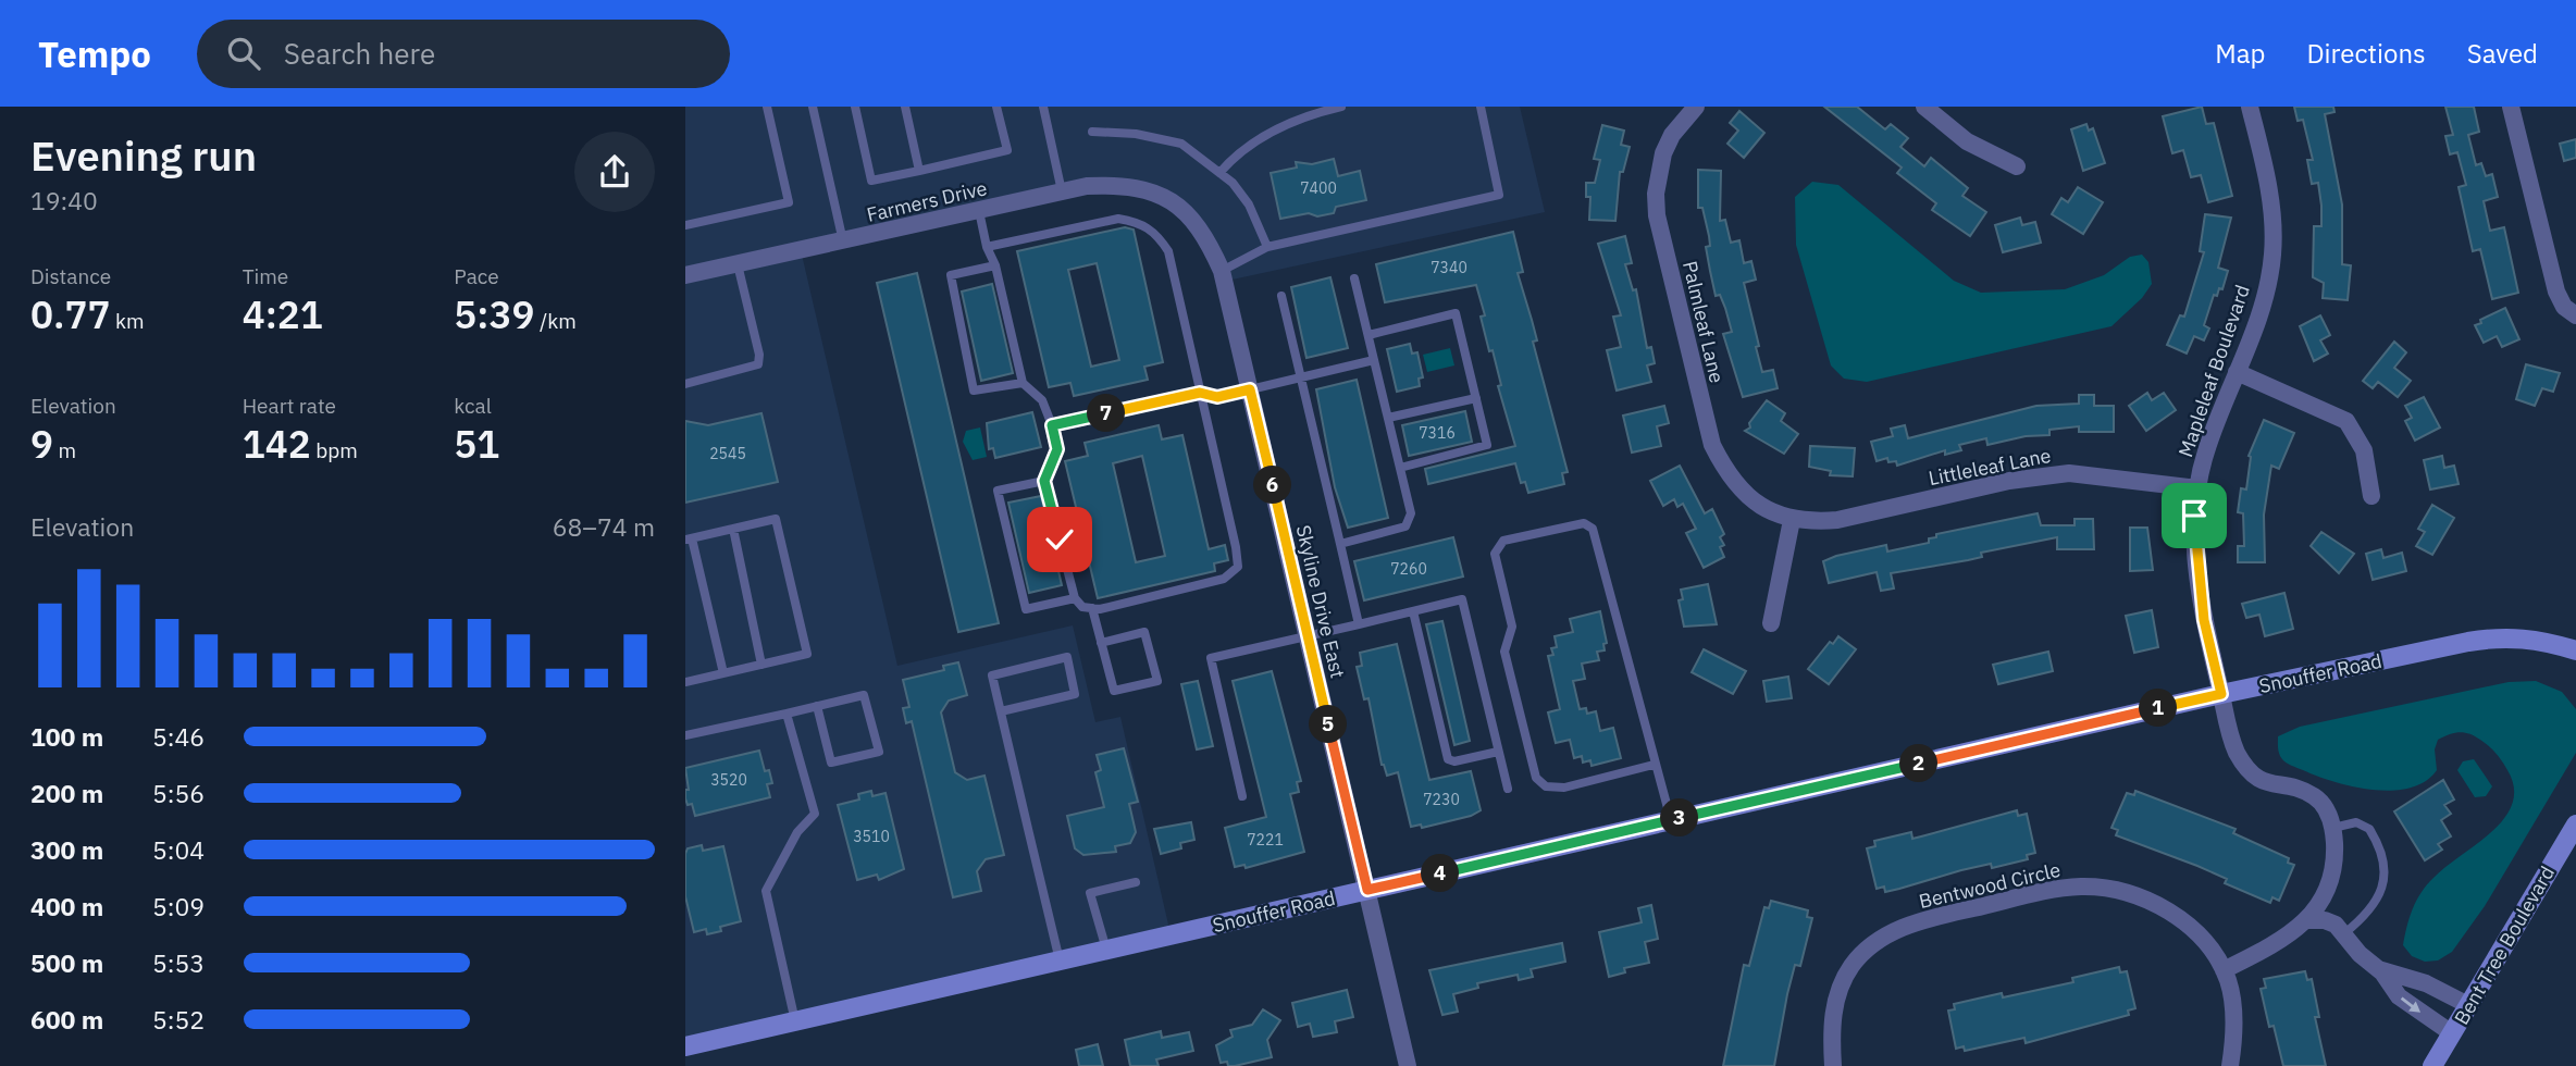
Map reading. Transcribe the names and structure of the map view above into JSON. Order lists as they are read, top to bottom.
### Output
{
  "streets": {
    "main road": ["Snouffer Road", "Bent Tree Boulevard"],
    "street": [
      "Farmers Drive",
      "Palmleaf Lane",
      "Mapleleaf Boulevard",
      "Littleleaf Lane",
      "Skyline Drive East",
      "Bentwood Circle"
    ]
  },
  "crossings": [
    ["Farmers Drive", "Skyline Drive East"],
    ["Palmleaf Lane", "Littleleaf Lane"],
    ["Mapleleaf Boulevard", "Littleleaf Lane"],
    ["Mapleleaf Boulevard", "Snouffer Road"],
    ["Skyline Drive East", "Snouffer Road"]
  ],
  "house_numbers": [
    "7400",
    "7340",
    "7316",
    "2545",
    "7260",
    "3520",
    "7230",
    "3510",
    "7221"
  ],
  "page": {
    "header": "Tempo",
    "search": "Search here",
    "nav": ["Map", "Directions", "Saved"],
    "heading": ["Evening run", "19:40"],
    "stats": [
      ["Distance", "0.77 km"],
      ["Time", "4:21"],
      ["Pace", "5:39 /km"],
      ["Elevation", "9 m"],
      ["Heart rate", "142 bpm"],
      ["kcal", "51"]
    ],
    "pins": [
      "7",
      "6",
      "1",
      "5",
      "2",
      "3",
      "4"
    ],
    "chart": ["Elevation", "68–74 m"],
    "list": [
      {
        "name": "100 m",
        "note": "5:46"
      },
      {
        "name": "200 m",
        "note": "5:56"
      },
      {
        "name": "300 m",
        "note": "5:04"
      },
      {
        "name": "400 m",
        "note": "5:09"
      },
      {
        "name": "500 m",
        "note": "5:53"
      },
      {
        "name": "600 m",
        "note": "5:52"
      }
    ]
  }
}
